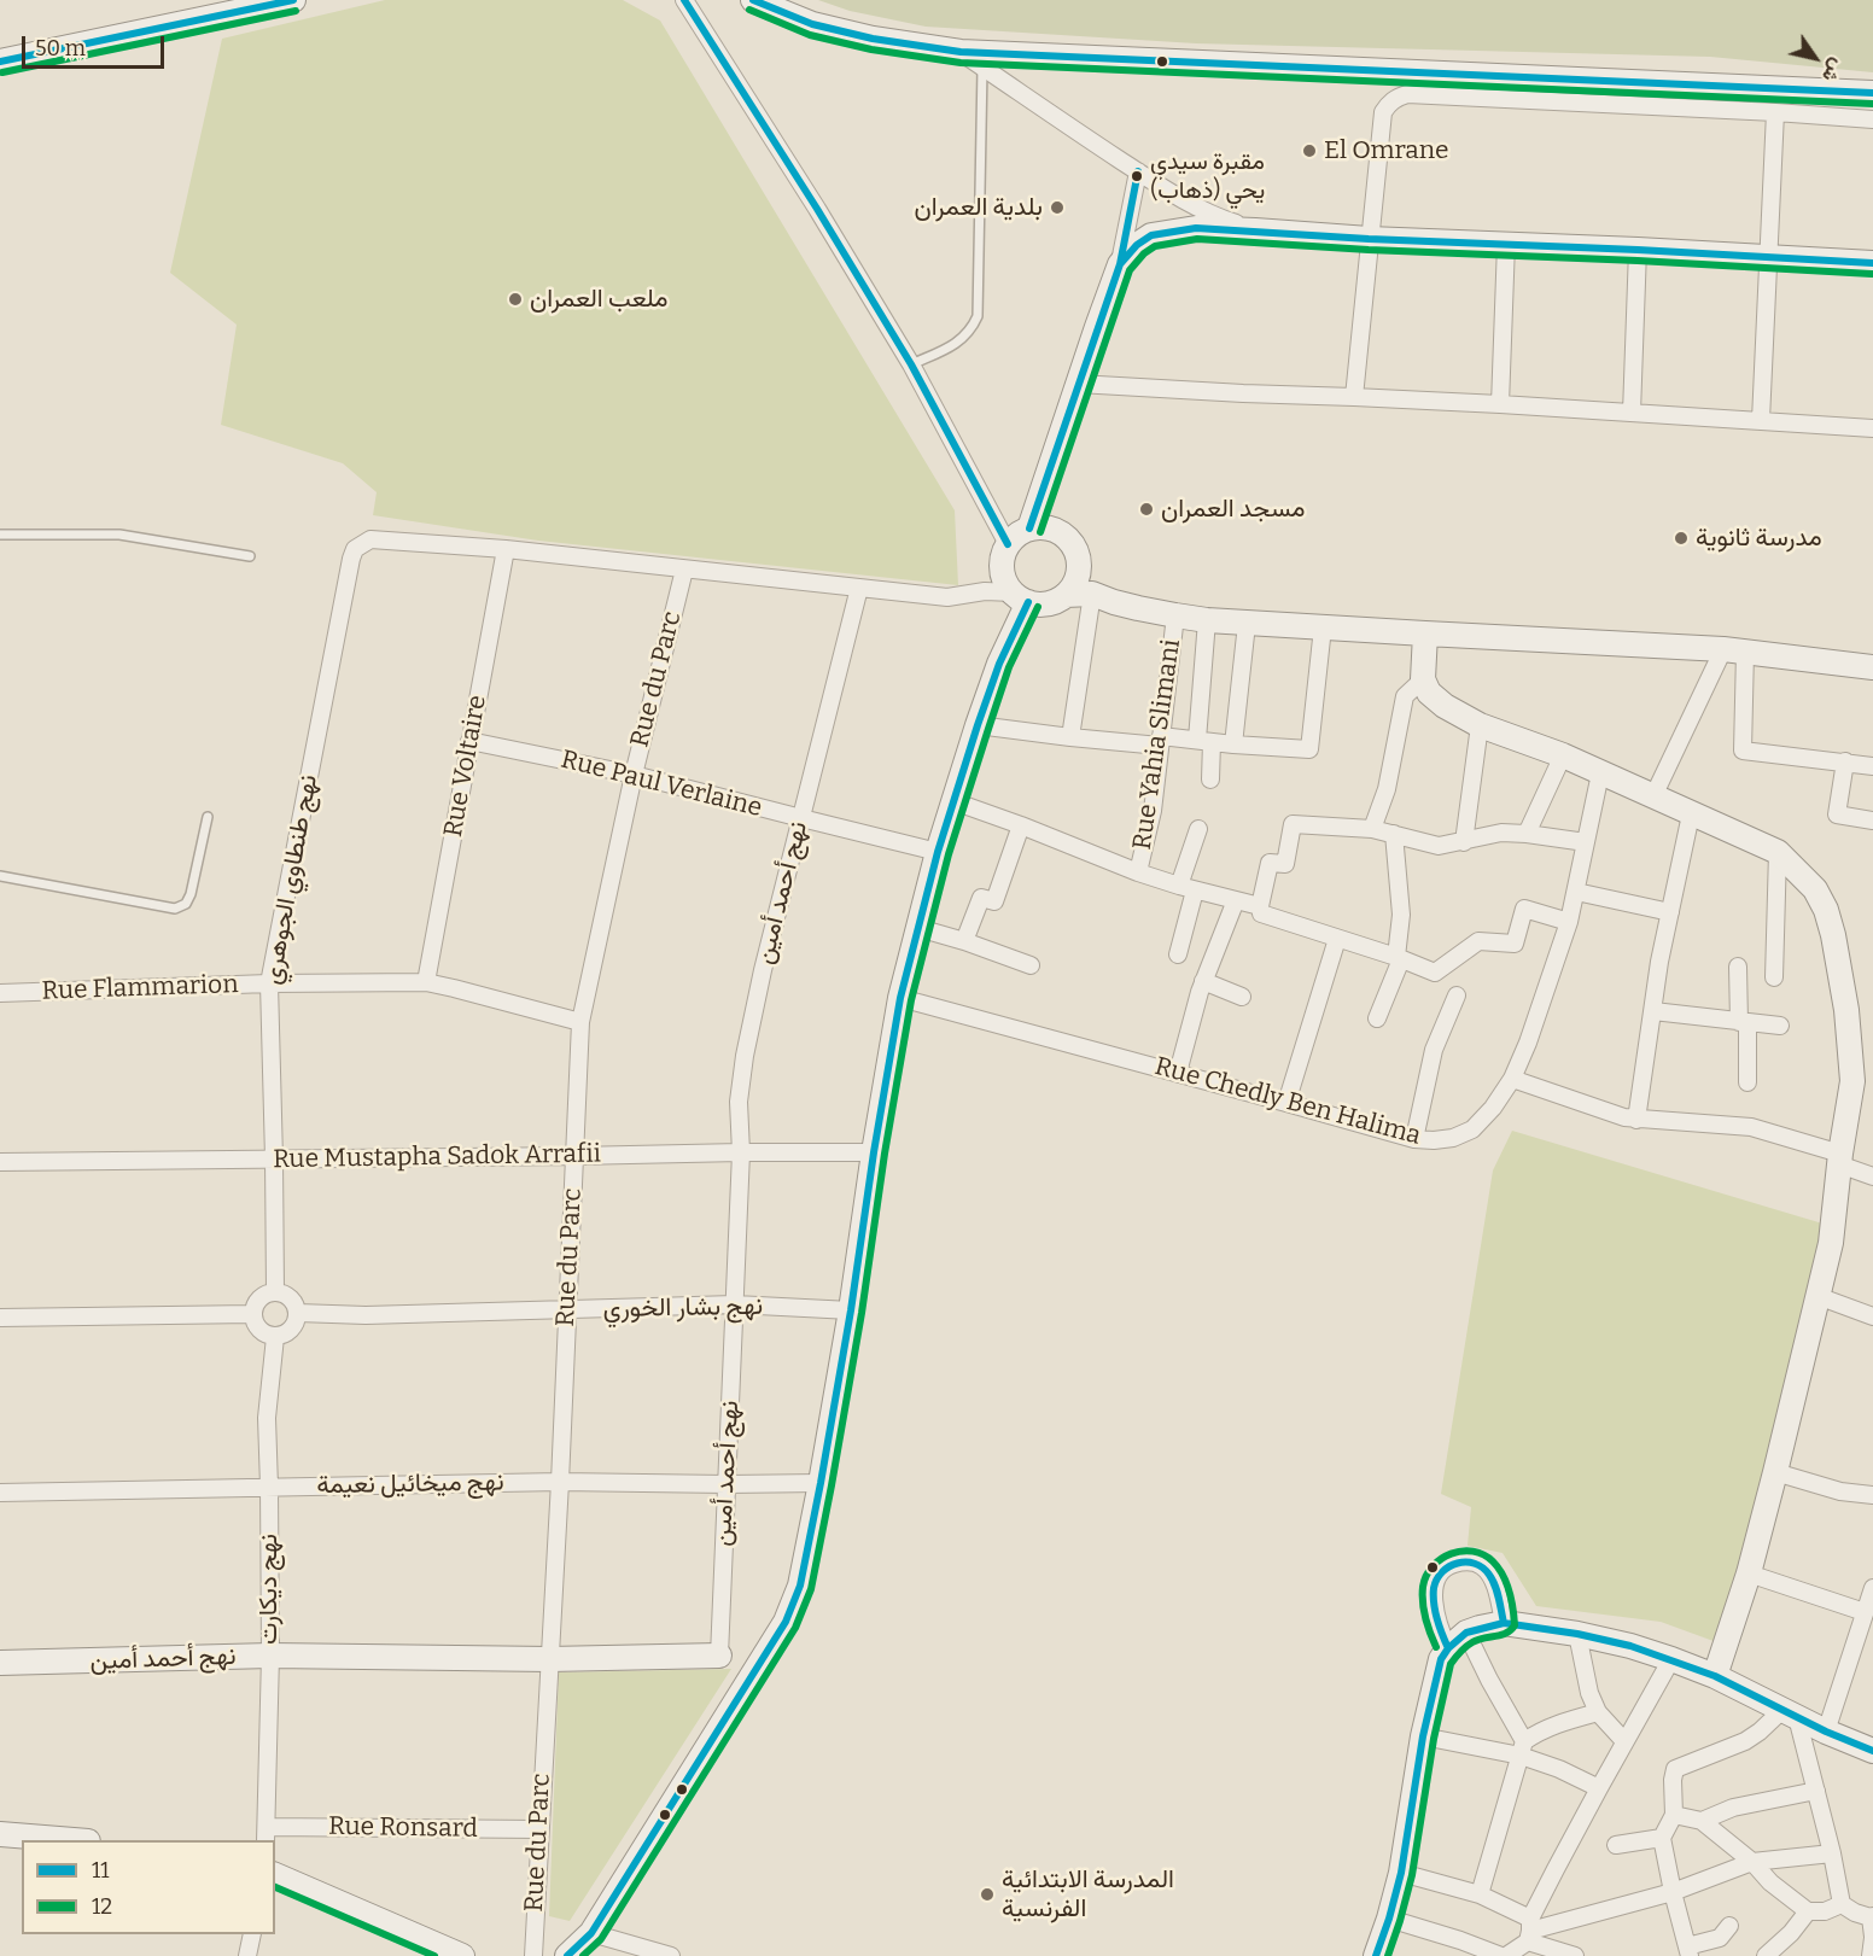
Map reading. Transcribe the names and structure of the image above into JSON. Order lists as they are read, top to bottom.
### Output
{
  "streets": {
    "street": [
      "Rue du Parc",
      "Rue Yahia Slimani",
      "Rue Voltaire",
      "Rue Paul Verlaine",
      "نهج طنطاوي الجوهري",
      "نهج أحمد أمين",
      "Rue Flammarion",
      "Rue Chedly Ben Halima",
      "Rue Mustapha Sadok Arrafii",
      "نهج بشار الخوري",
      "نهج ميخائيل نعيمة",
      "نهج ديكارت",
      "Rue Ronsard"
    ]
  },
  "crossings": [
    ["Rue du Parc", "Rue Paul Verlaine"],
    ["Rue du Parc", "نهج أحمد أمين"],
    ["Rue du Parc", "Rue Flammarion"],
    ["Rue du Parc", "Rue Mustapha Sadok Arrafii"],
    ["Rue du Parc", "نهج بشار الخوري"],
    ["Rue du Parc", "نهج ميخائيل نعيمة"],
    ["Rue du Parc", "Rue Ronsard"],
    ["Rue Voltaire", "Rue Paul Verlaine"],
    ["Rue Voltaire", "نهج طنطاوي الجوهري"],
    ["Rue Voltaire", "Rue Flammarion"],
    ["Rue Paul Verlaine", "نهج أحمد أمين"],
    ["نهج طنطاوي الجوهري", "Rue Flammarion"],
    ["نهج طنطاوي الجوهري", "Rue Mustapha Sadok Arrafii"],
    ["نهج طنطاوي الجوهري", "نهج بشار الخوري"],
    ["نهج طنطاوي الجوهري", "نهج ديكارت"],
    ["نهج أحمد أمين", "Rue Mustapha Sadok Arrafii"],
    ["نهج أحمد أمين", "نهج بشار الخوري"],
    ["نهج أحمد أمين", "نهج ميخائيل نعيمة"],
    ["نهج أحمد أمين", "نهج ديكارت"],
    ["نهج بشار الخوري", "نهج ديكارت"],
    ["نهج ميخائيل نعيمة", "نهج ديكارت"],
    ["نهج ديكارت", "Rue Ronsard"]
  ],
  "places": [
    "El Omrane",
    "مقبرة سيدي يحي (ذهاب)",
    "بلدية العمران",
    "ملعب العمران",
    "مسجد العمران",
    "مدرسة ثانوية",
    "المدرسة الابتدائية الفرنسية"
  ],
  "lines": ["transit line 11", "transit line 12"],
  "legend": ["11", "12"],
  "scale_bar": "50 m",
  "north": "bottom right"
}
